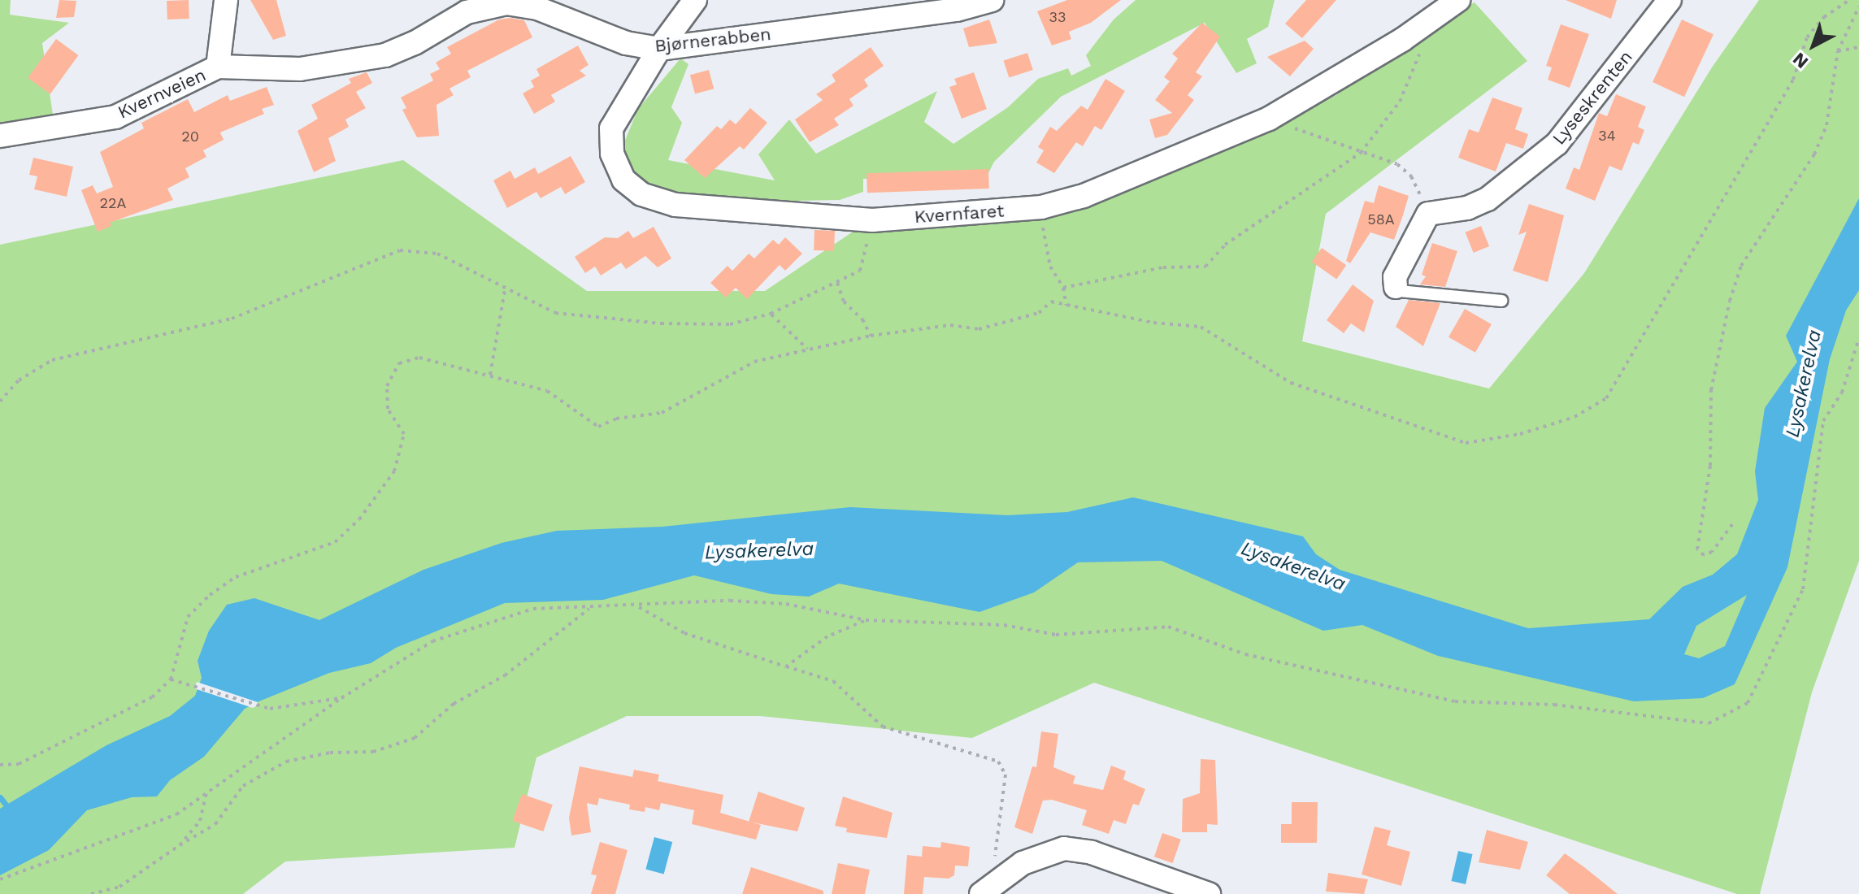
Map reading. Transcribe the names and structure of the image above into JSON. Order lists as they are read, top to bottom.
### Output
{
  "streets": {
    "street": [
      "Bjørnerabben",
      "Kvernveien",
      "Lyseskrenten",
      "Kvernfaret"
    ]
  },
  "crossings": [
    ["Bjørnerabben", "Kvernveien"],
    ["Bjørnerabben", "Kvernfaret"]
  ],
  "water": ["Lysakerelva"],
  "house_numbers": [
    "33",
    "34",
    "20",
    "22A",
    "58A"
  ],
  "north": "bottom left"
}
